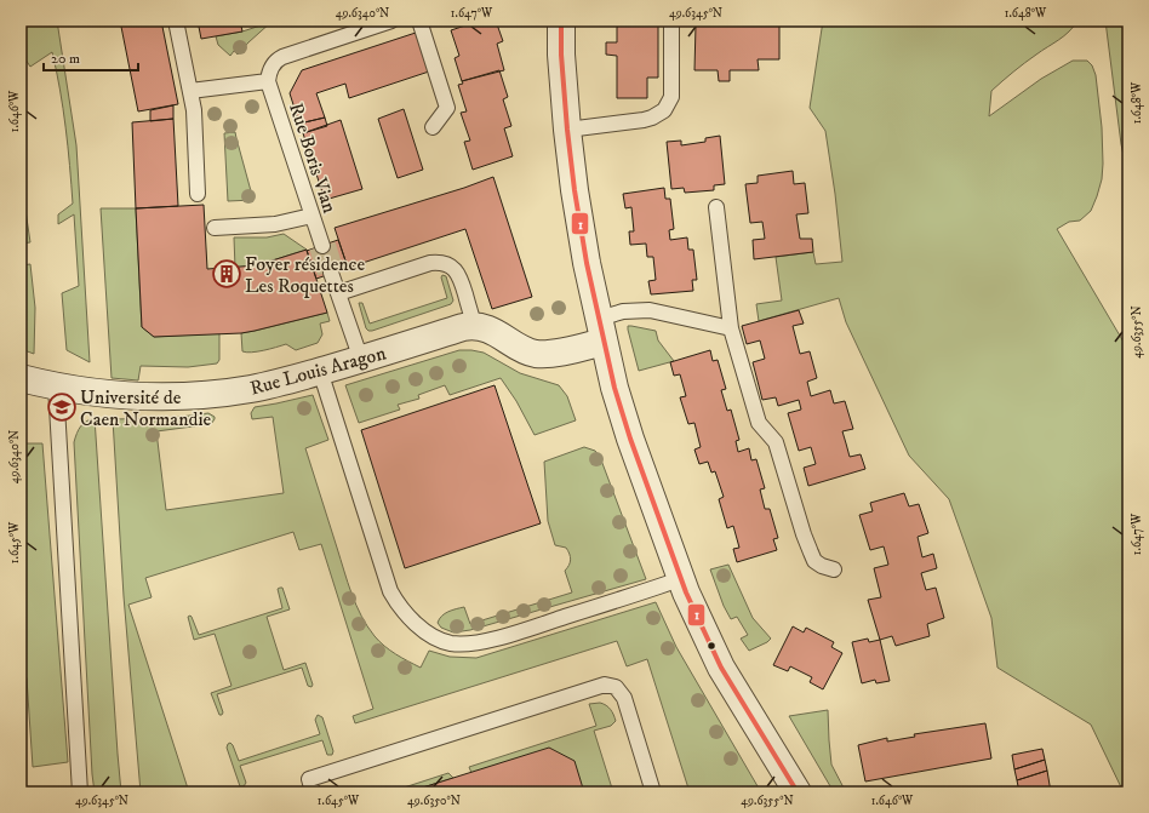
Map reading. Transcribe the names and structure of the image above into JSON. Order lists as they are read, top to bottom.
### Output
{
  "streets": {
    "street": ["Rue Louis Aragon"],
    "lane": ["Rue Boris Vian"]
  },
  "places": {
    "building": ["Foyer résidence Les Roquettes"],
    "school or university": ["Université de Caen Normandie"]
  },
  "lines": ["transit line 1"],
  "scale_bar": "20 m",
  "coordinates": [
    "49.6340°N",
    "1.647°W",
    "49.6345°N",
    "1.648°W",
    "1.646°W",
    "49.6355°N",
    "1.645°W",
    "49.6350°N"
  ]
}
